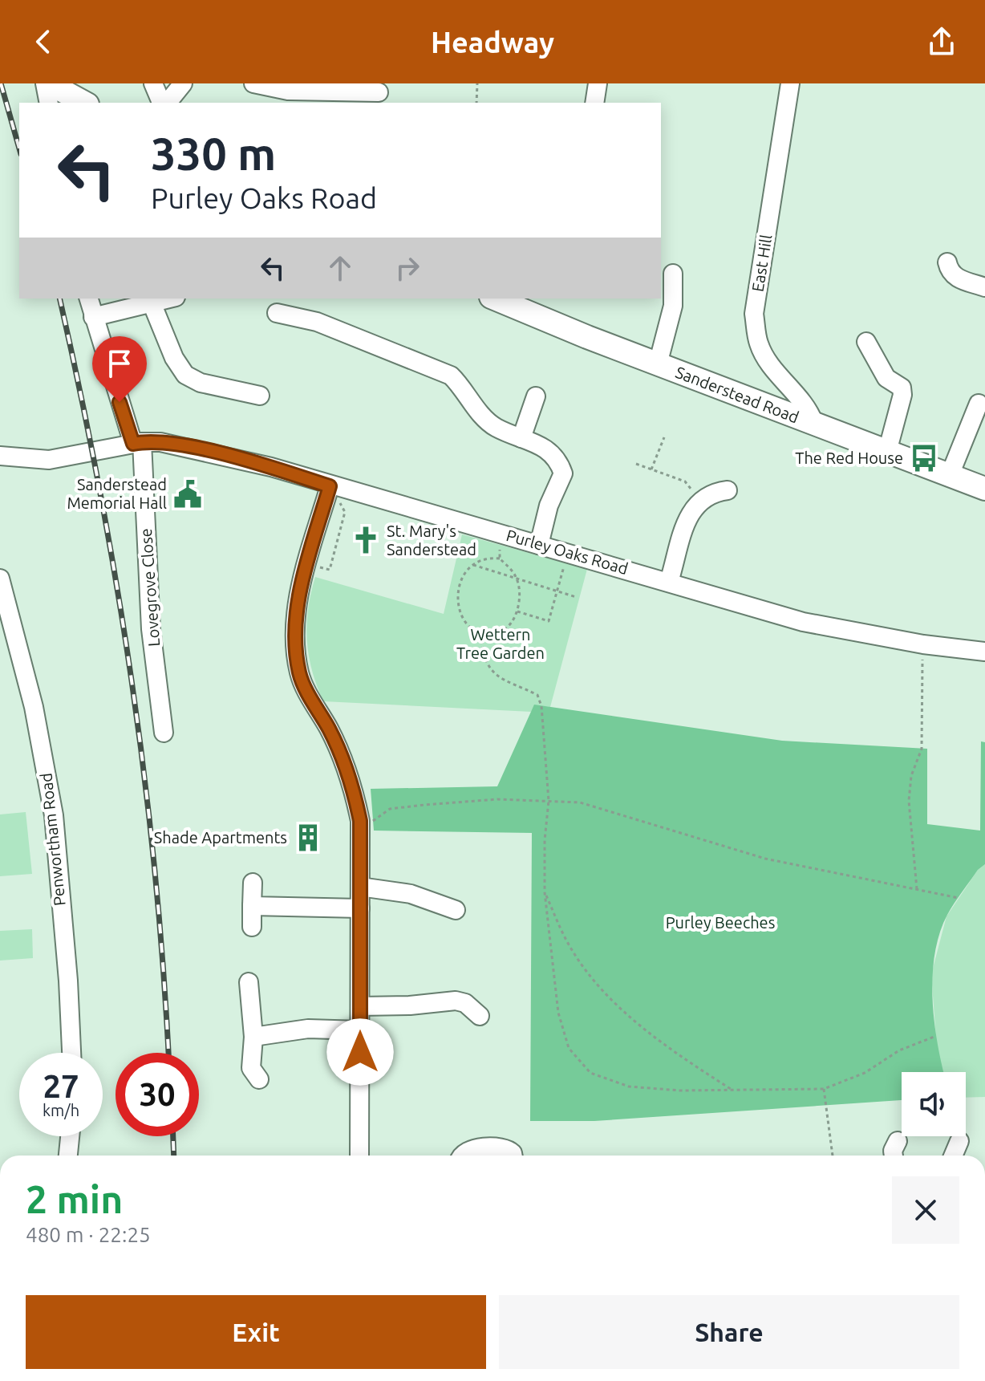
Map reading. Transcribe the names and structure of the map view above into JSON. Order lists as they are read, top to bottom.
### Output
{
  "streets": {
    "main road": ["Sanderstead Road"],
    "street": [
      "East Hill",
      "Purley Oaks Road",
      "Lovegrove Close",
      "Penwortham Road"
    ]
  },
  "crossings": [
    ["East Hill", "Sanderstead Road"],
    ["Purley Oaks Road", "Lovegrove Close"]
  ],
  "parks": ["Wettern Tree Garden", "Purley Beeches"],
  "places": {
    "bus stop": ["The Red House"],
    "public building": ["Sanderstead Memorial Hall"],
    "church": ["St. Mary's Sanderstead"],
    "building": ["Shade Apartments"]
  },
  "page": {
    "header": "Headway",
    "turn": ["330 m", "Purley Oaks Road"],
    "speed": "27 km/h",
    "limit": "30",
    "heading": ["2 min", "480 m · 22:25"],
    "buttons": ["Exit", "Share"]
  }
}
